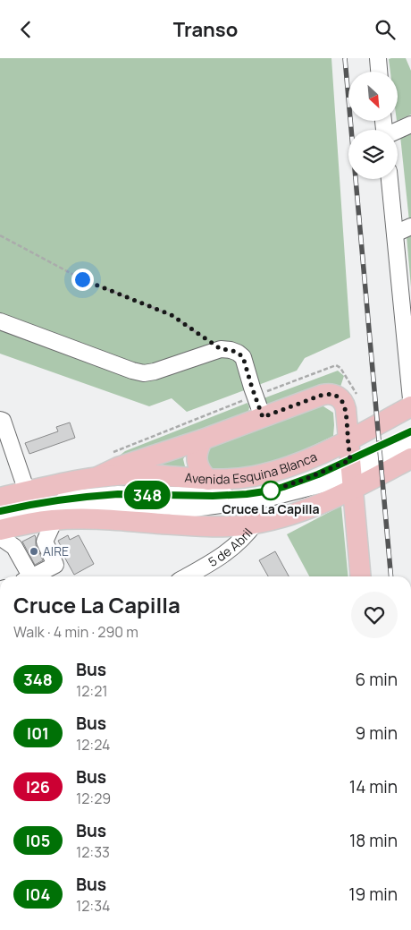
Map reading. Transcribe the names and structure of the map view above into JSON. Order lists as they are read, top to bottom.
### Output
{
  "streets": {
    "main road": ["Avenida Esquina Blanca"],
    "street": ["5 de Abril"]
  },
  "places": ["Cruce La Capilla", "AIRE"],
  "lines": ["bus line 348"],
  "north": "bottom right",
  "page": {
    "header": "Transo",
    "on_map": "348",
    "heading": ["Cruce La Capilla", "Walk · 4 min · 290 m"],
    "list": [
      {
        "mark": "348",
        "name": "Bus",
        "note": "12:21",
        "value": "6 min"
      },
      {
        "mark": "I01",
        "name": "Bus",
        "note": "12:24",
        "value": "9 min"
      },
      {
        "mark": "I26",
        "name": "Bus",
        "note": "12:29",
        "value": "14 min"
      },
      {
        "mark": "I05",
        "name": "Bus",
        "note": "12:33",
        "value": "18 min"
      },
      {
        "mark": "I04",
        "name": "Bus",
        "note": "12:34",
        "value": "19 min"
      }
    ]
  }
}
